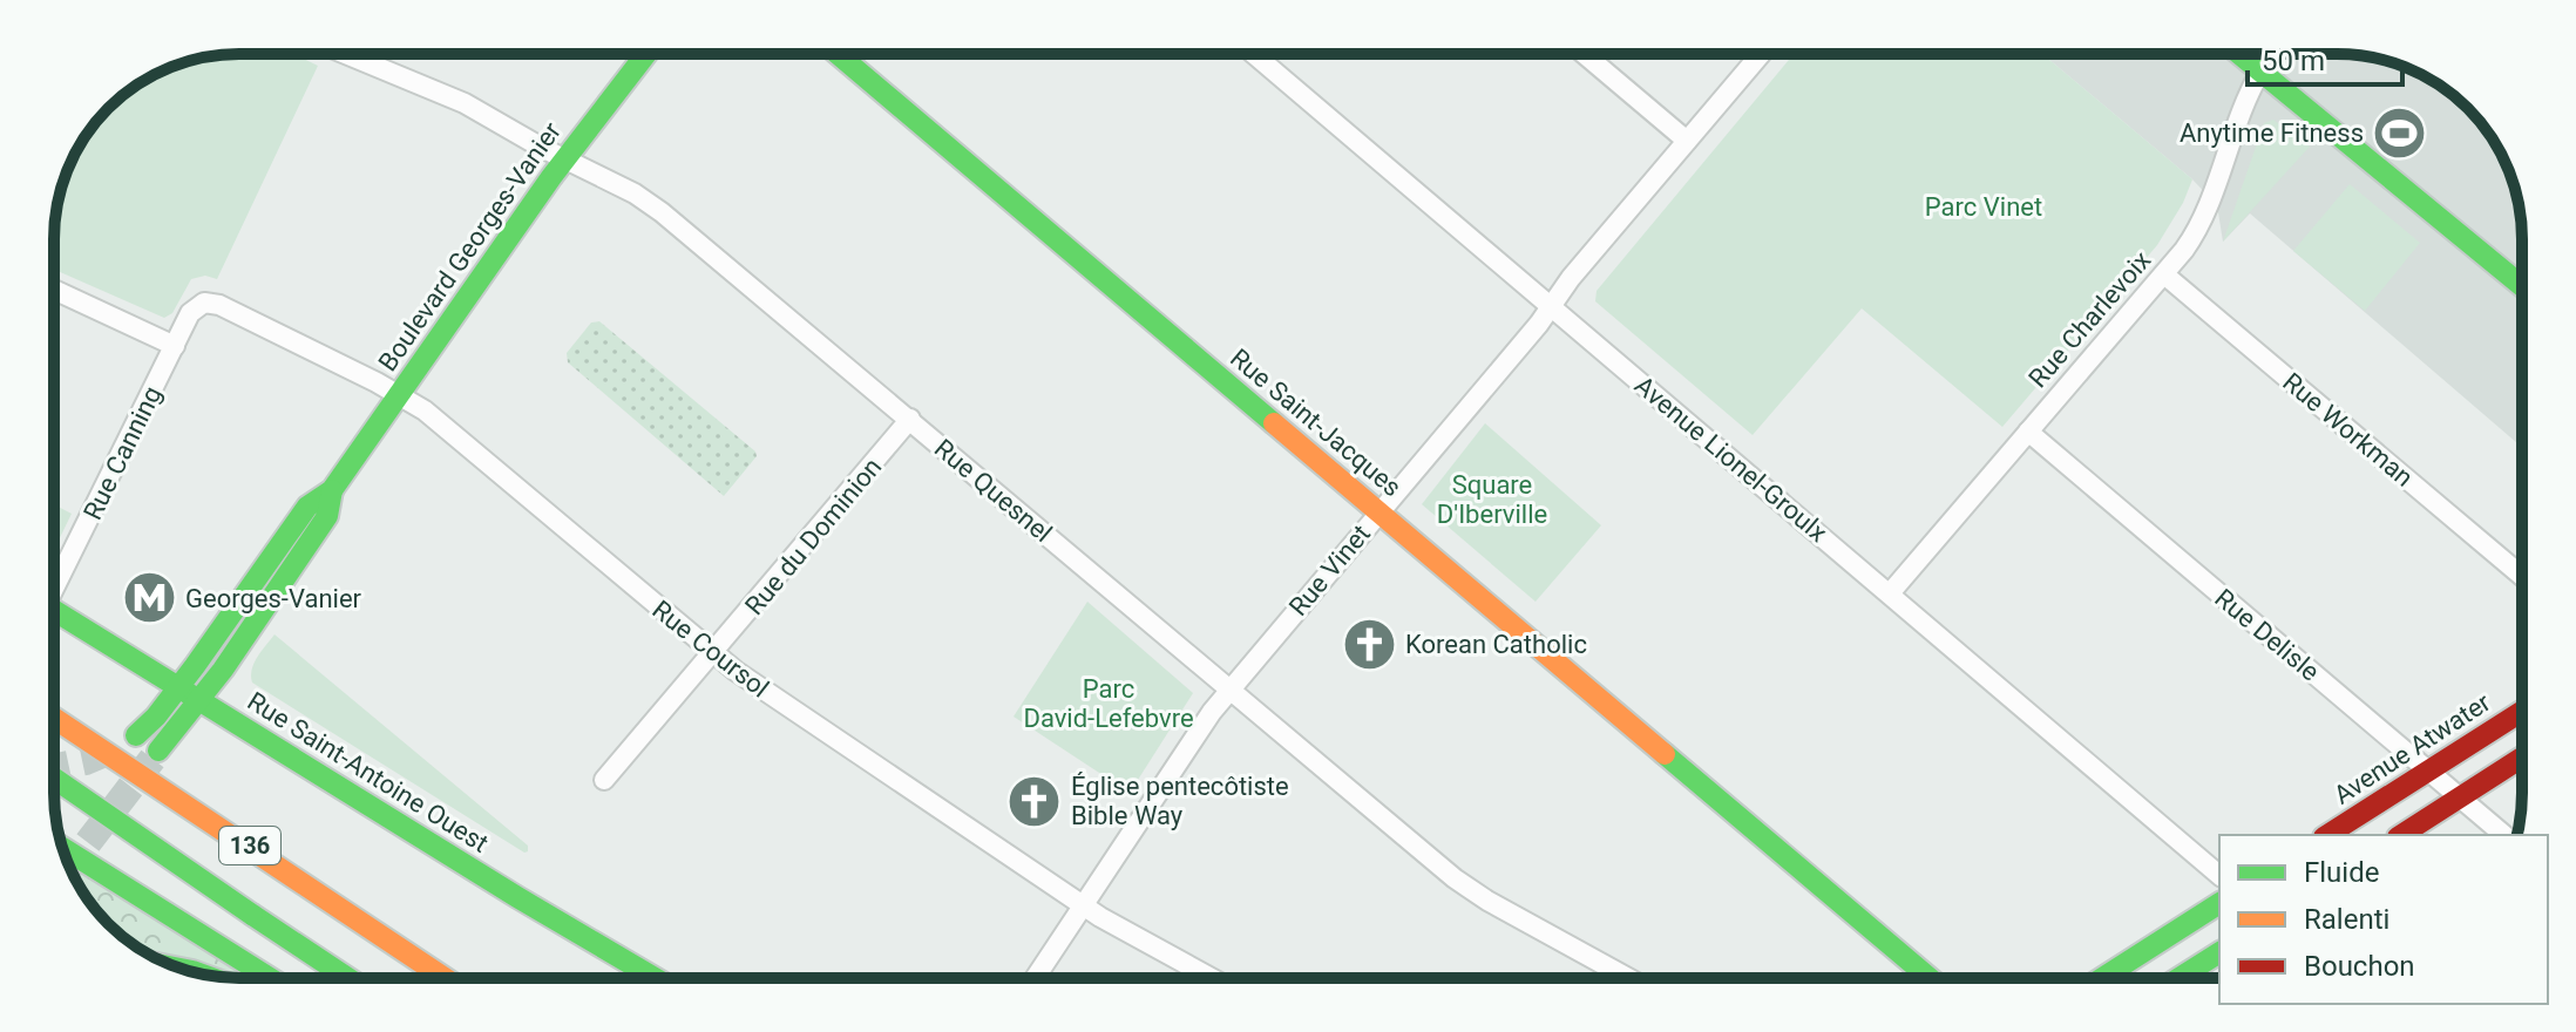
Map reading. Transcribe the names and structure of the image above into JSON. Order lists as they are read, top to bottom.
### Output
{
  "streets": {
    "main road": [
      "Boulevard Georges-Vanier",
      "Rue Charlevoix",
      "Rue Saint-Jacques",
      "Avenue Atwater",
      "Rue Saint-Antoine Ouest",
      "136"
    ],
    "street": [
      "Rue Workman",
      "Rue Canning",
      "Avenue Lionel-Groulx",
      "Rue Quesnel",
      "Rue du Dominion",
      "Rue Vinet",
      "Rue Delisle",
      "Rue Coursol"
    ]
  },
  "crossings": [
    ["Boulevard Georges-Vanier", "Rue Quesnel"],
    ["Boulevard Georges-Vanier", "Rue Coursol"],
    ["Boulevard Georges-Vanier", "Rue Saint-Antoine Ouest"],
    ["Rue Charlevoix", "Rue Workman"],
    ["Rue Charlevoix", "Avenue Lionel-Groulx"],
    ["Rue Charlevoix", "Rue Delisle"],
    ["Rue Saint-Jacques", "Rue Vinet"],
    ["Rue Canning", "Rue Coursol"],
    ["Avenue Lionel-Groulx", "Rue Vinet"],
    ["Rue Quesnel", "Rue du Dominion"],
    ["Rue Quesnel", "Rue Vinet"],
    ["Rue du Dominion", "Rue Coursol"],
    ["Rue Vinet", "Rue Coursol"],
    ["Rue Delisle", "Avenue Atwater"]
  ],
  "parks": ["Parc Vinet", "Square D'Iberville", "Parc David-Lefebvre"],
  "places": {
    "sports": ["Anytime Fitness"],
    "metro station": ["Georges-Vanier"],
    "church": ["Korean Catholic", "Église pentecôtiste Bible Way"]
  },
  "legend": ["Fluide", "Ralenti", "Bouchon"],
  "scale_bar": "50 m"
}
